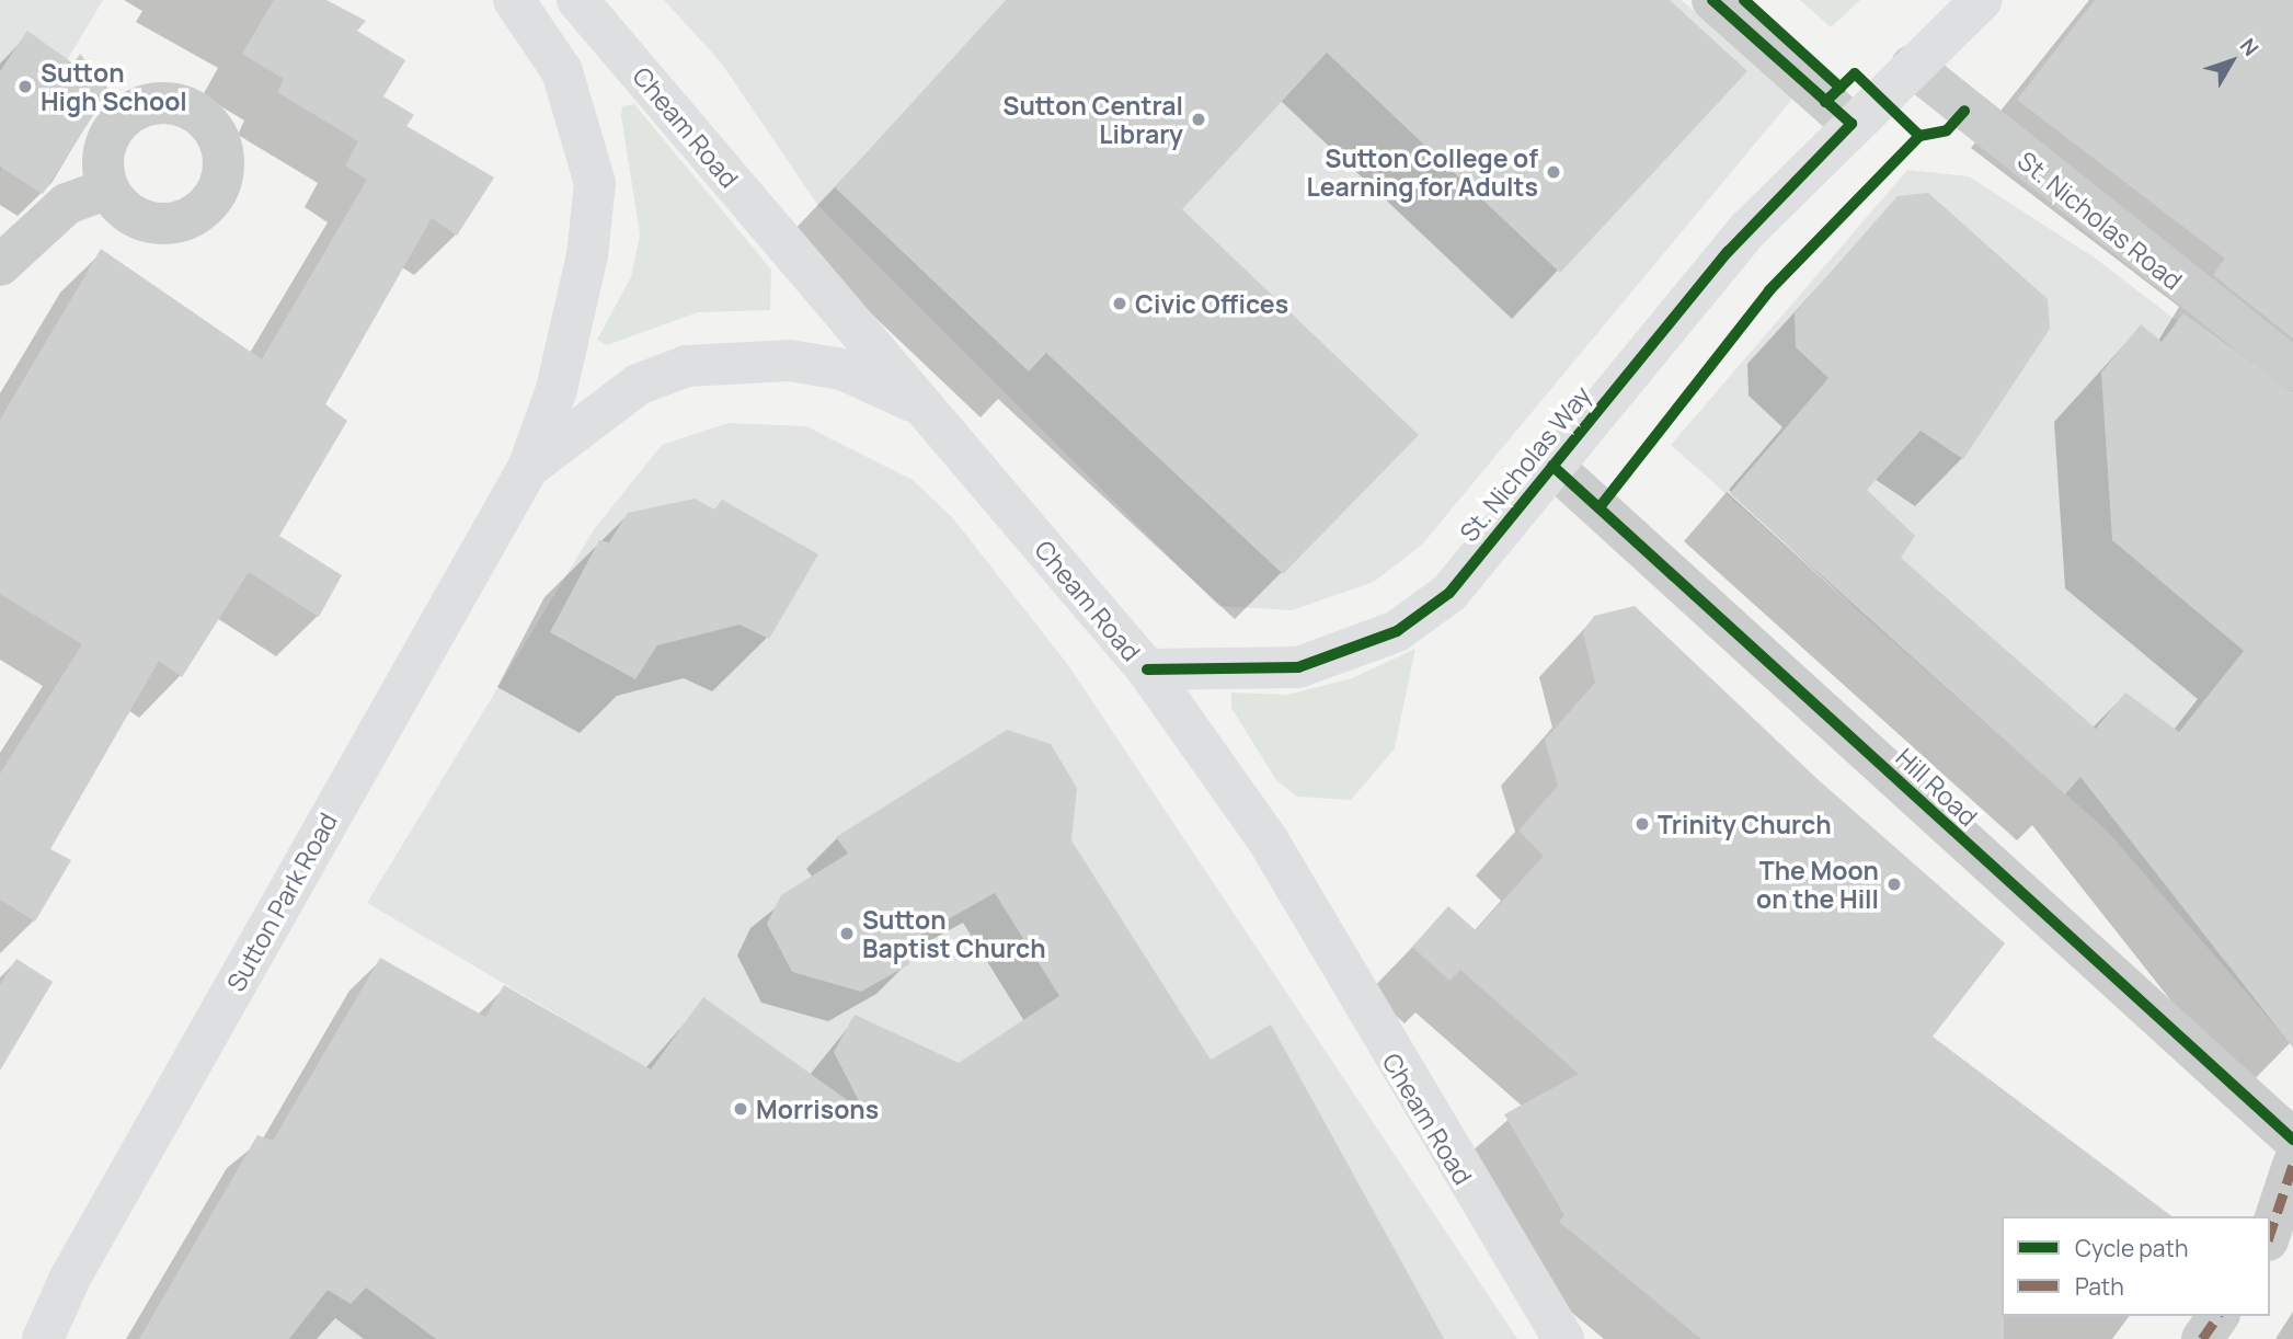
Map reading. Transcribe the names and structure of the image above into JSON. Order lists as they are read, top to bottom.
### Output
{
  "streets": {
    "main road": ["Cheam Road", "St. Nicholas Way", "Sutton Park Road"],
    "street": ["St. Nicholas Road", "Hill Road"]
  },
  "crossings": [
    ["Cheam Road", "St. Nicholas Way"],
    ["Cheam Road", "Sutton Park Road"],
    ["St. Nicholas Road", "St. Nicholas Way"],
    ["St. Nicholas Way", "Hill Road"]
  ],
  "places": [
    "Sutton High School",
    "Sutton Central Library",
    "Sutton College of Learning for Adults",
    "Civic Offices",
    "Trinity Church",
    "The Moon on the Hill",
    "Sutton Baptist Church",
    "Morrisons"
  ],
  "legend": ["Cycle path", "Path"],
  "north": "top right"
}
